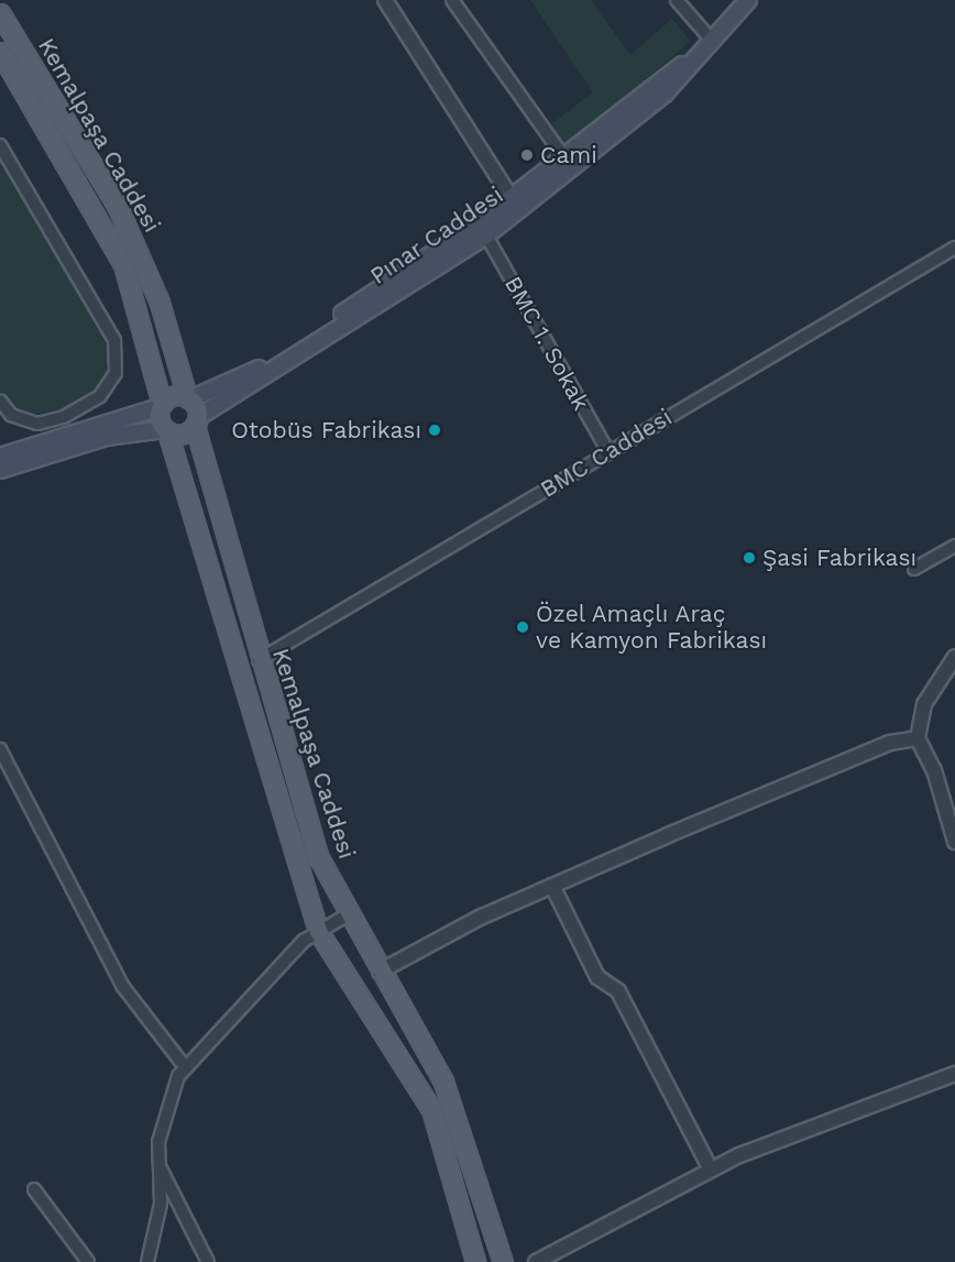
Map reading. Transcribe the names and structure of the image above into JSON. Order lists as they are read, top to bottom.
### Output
{
  "streets": {
    "main road": ["Kemalpaşa Caddesi", "Pınar Caddesi"],
    "street": ["BMC 1. Sokak", "BMC Caddesi"]
  },
  "crossings": [
    ["Kemalpaşa Caddesi", "Pınar Caddesi"],
    ["Kemalpaşa Caddesi", "BMC Caddesi"],
    ["Pınar Caddesi", "BMC 1. Sokak"],
    ["BMC 1. Sokak", "BMC Caddesi"]
  ],
  "places": [
    "Cami",
    "Otobüs Fabrikası",
    "Şasi Fabrikası",
    "Özel Amaçlı Araç ve Kamyon Fabrikası"
  ]
}
